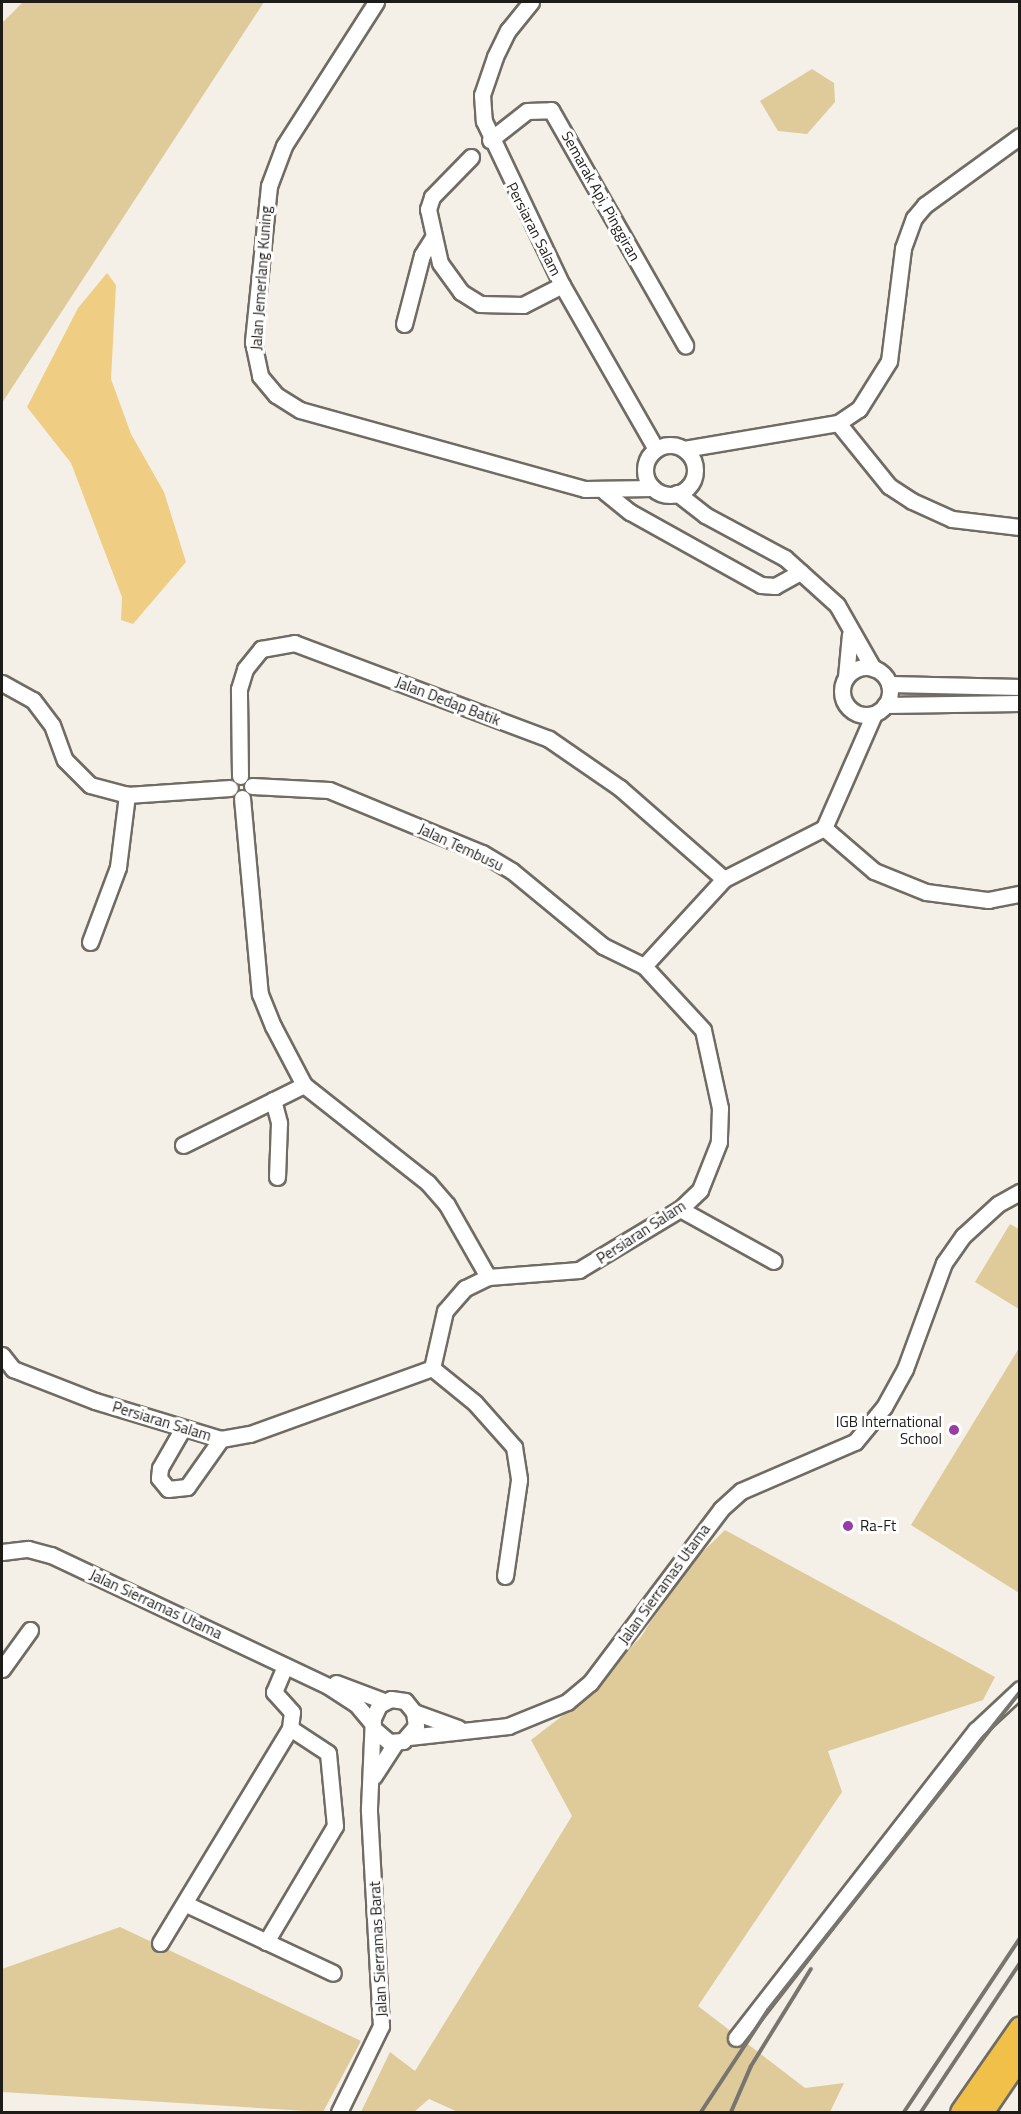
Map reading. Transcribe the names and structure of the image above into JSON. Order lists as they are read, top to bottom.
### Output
{
  "streets": {
    "street": [
      "Semarak Api, Pinggiran",
      "Persiaran Salam",
      "Jalan Jemerlang Kuning",
      "Jalan Dedap Batik",
      "Jalan Tembusu",
      "Jalan Sierramas Utama",
      "Jalan Sierramas Barat"
    ]
  },
  "crossings": [
    ["Semarak Api, Pinggiran", "Persiaran Salam"],
    ["Persiaran Salam", "Jalan Jemerlang Kuning"],
    ["Persiaran Salam", "Jalan Tembusu"],
    ["Jalan Sierramas Utama", "Jalan Sierramas Barat"]
  ],
  "places": ["IGB International School", "Ra-Ft"]
}
